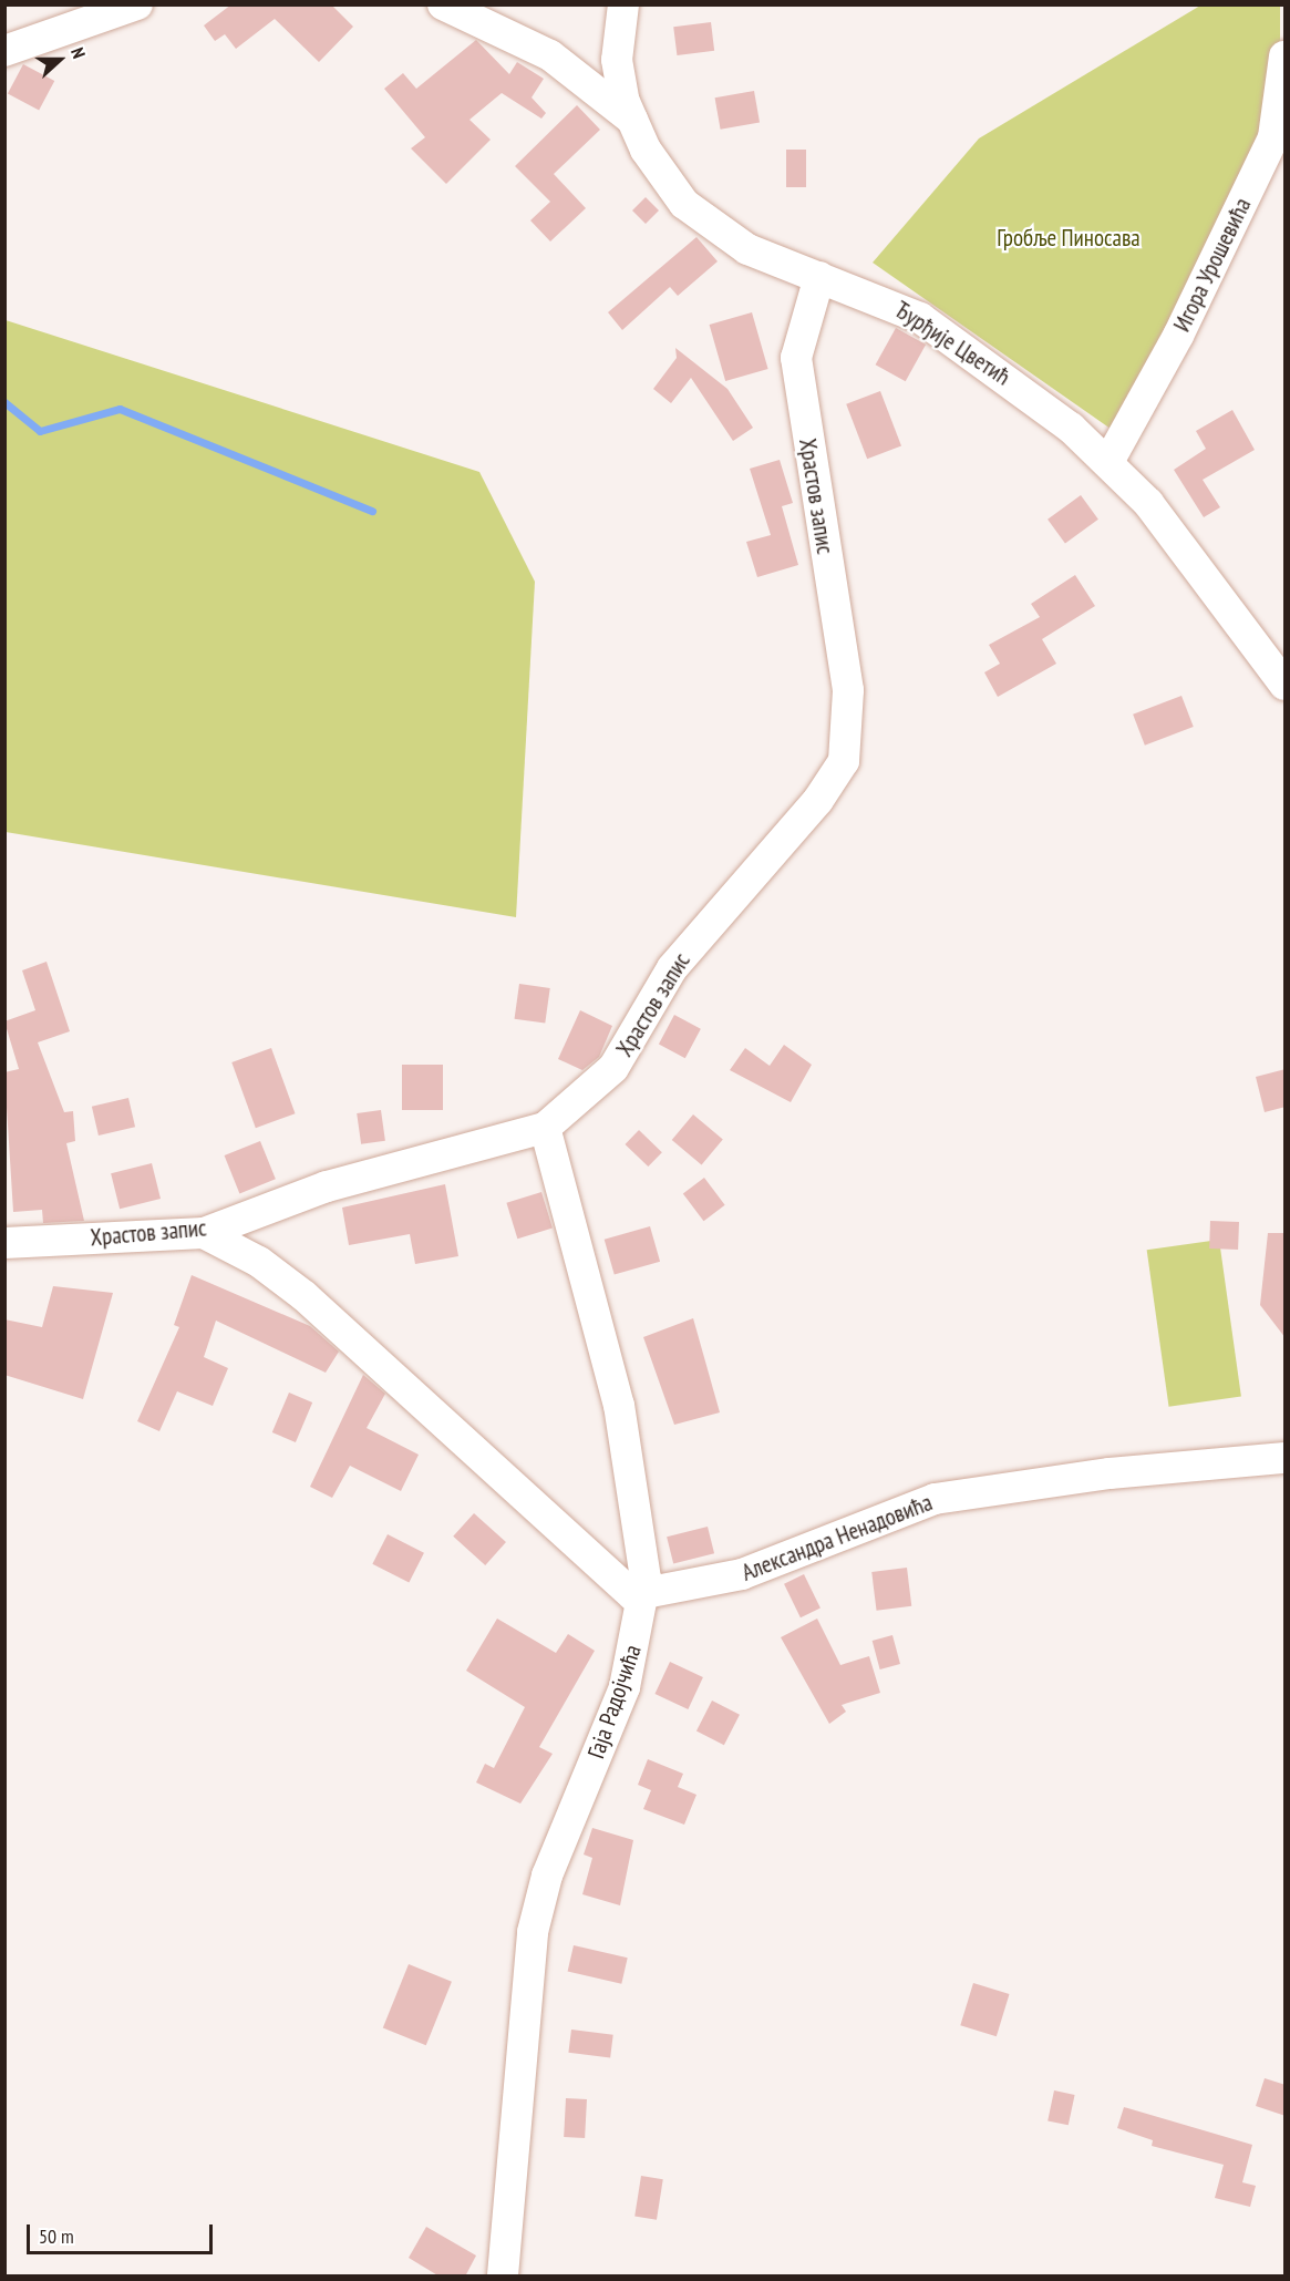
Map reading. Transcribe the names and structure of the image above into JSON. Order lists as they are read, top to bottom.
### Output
{
  "streets": {
    "street": [
      "Игора Урошевића",
      "Ђурђије Цветић",
      "Храстов запис",
      "Александра Ненадовића",
      "Гаја Радојчића"
    ]
  },
  "crossings": [
    ["Игора Урошевића", "Ђурђије Цветић"],
    ["Ђурђије Цветић", "Храстов запис"],
    ["Храстов запис", "Гаја Радојчића"],
    ["Александра Ненадовића", "Гаја Радојчића"]
  ],
  "parks": ["Гробље Пиносава"],
  "scale_bar": "50 m",
  "north": "right"
}
